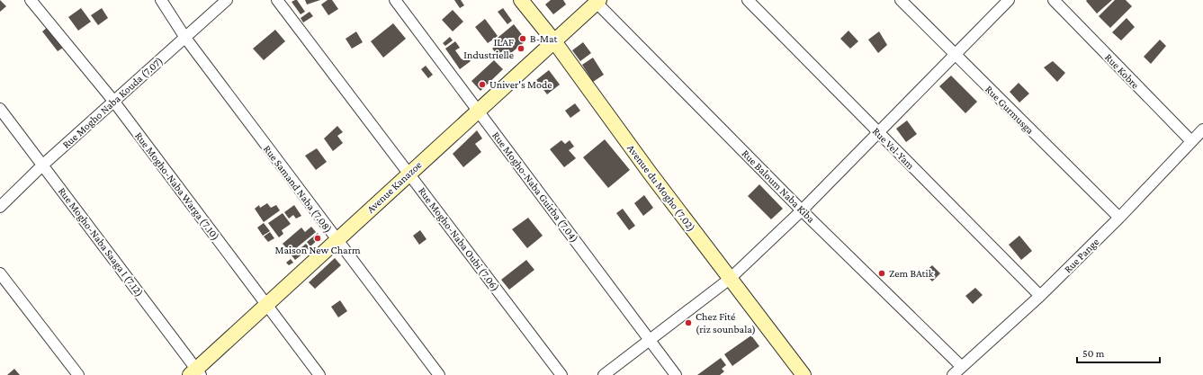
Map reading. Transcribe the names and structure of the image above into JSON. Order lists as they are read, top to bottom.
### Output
{
  "streets": {
    "street": [
      "Rue Kobre",
      "Rue Mogho Naba Kouda (7.07)",
      "Rue Gurmusga",
      "Rue Vel-Yam",
      "Rue Mogho-Naba Warga (7.10)",
      "Rue Baloum Naba Kiba",
      "Avenue Kanazoe",
      "Rue Mogho-Naba Guirba (7.04)",
      "Avenue du Mogho (7.02)",
      "Rue Samand Naba (7.08)",
      "Rue Mogho-Naba Oubi (7.06)",
      "Rue Mogho-Naba Saaga I (7.12)",
      "Rue Pange"
    ]
  },
  "crossings": [
    ["Rue Kobre", "Rue Pange"],
    ["Rue Mogho Naba Kouda (7.07)", "Rue Mogho-Naba Warga (7.10)"],
    ["Rue Mogho Naba Kouda (7.07)", "Rue Samand Naba (7.08)"],
    ["Rue Mogho Naba Kouda (7.07)", "Rue Mogho-Naba Saaga I (7.12)"],
    ["Rue Gurmusga", "Rue Pange"],
    ["Rue Vel-Yam", "Rue Pange"],
    ["Rue Mogho-Naba Warga (7.10)", "Avenue Kanazoe"],
    ["Rue Baloum Naba Kiba", "Avenue Kanazoe"],
    ["Rue Baloum Naba Kiba", "Rue Pange"],
    ["Avenue Kanazoe", "Rue Mogho-Naba Guirba (7.04)"],
    ["Avenue Kanazoe", "Avenue du Mogho (7.02)"],
    ["Avenue Kanazoe", "Rue Samand Naba (7.08)"],
    ["Avenue Kanazoe", "Rue Mogho-Naba Oubi (7.06)"],
    ["Avenue Kanazoe", "Rue Mogho-Naba Saaga I (7.12)"]
  ],
  "places": [
    "B-Mat",
    "ILAF Industrielle",
    "Univer's Mode",
    "Maison New Charm",
    "Zem BAtik",
    "Chez Fité (riz sounbala)"
  ],
  "scale_bar": "50 m"
}
